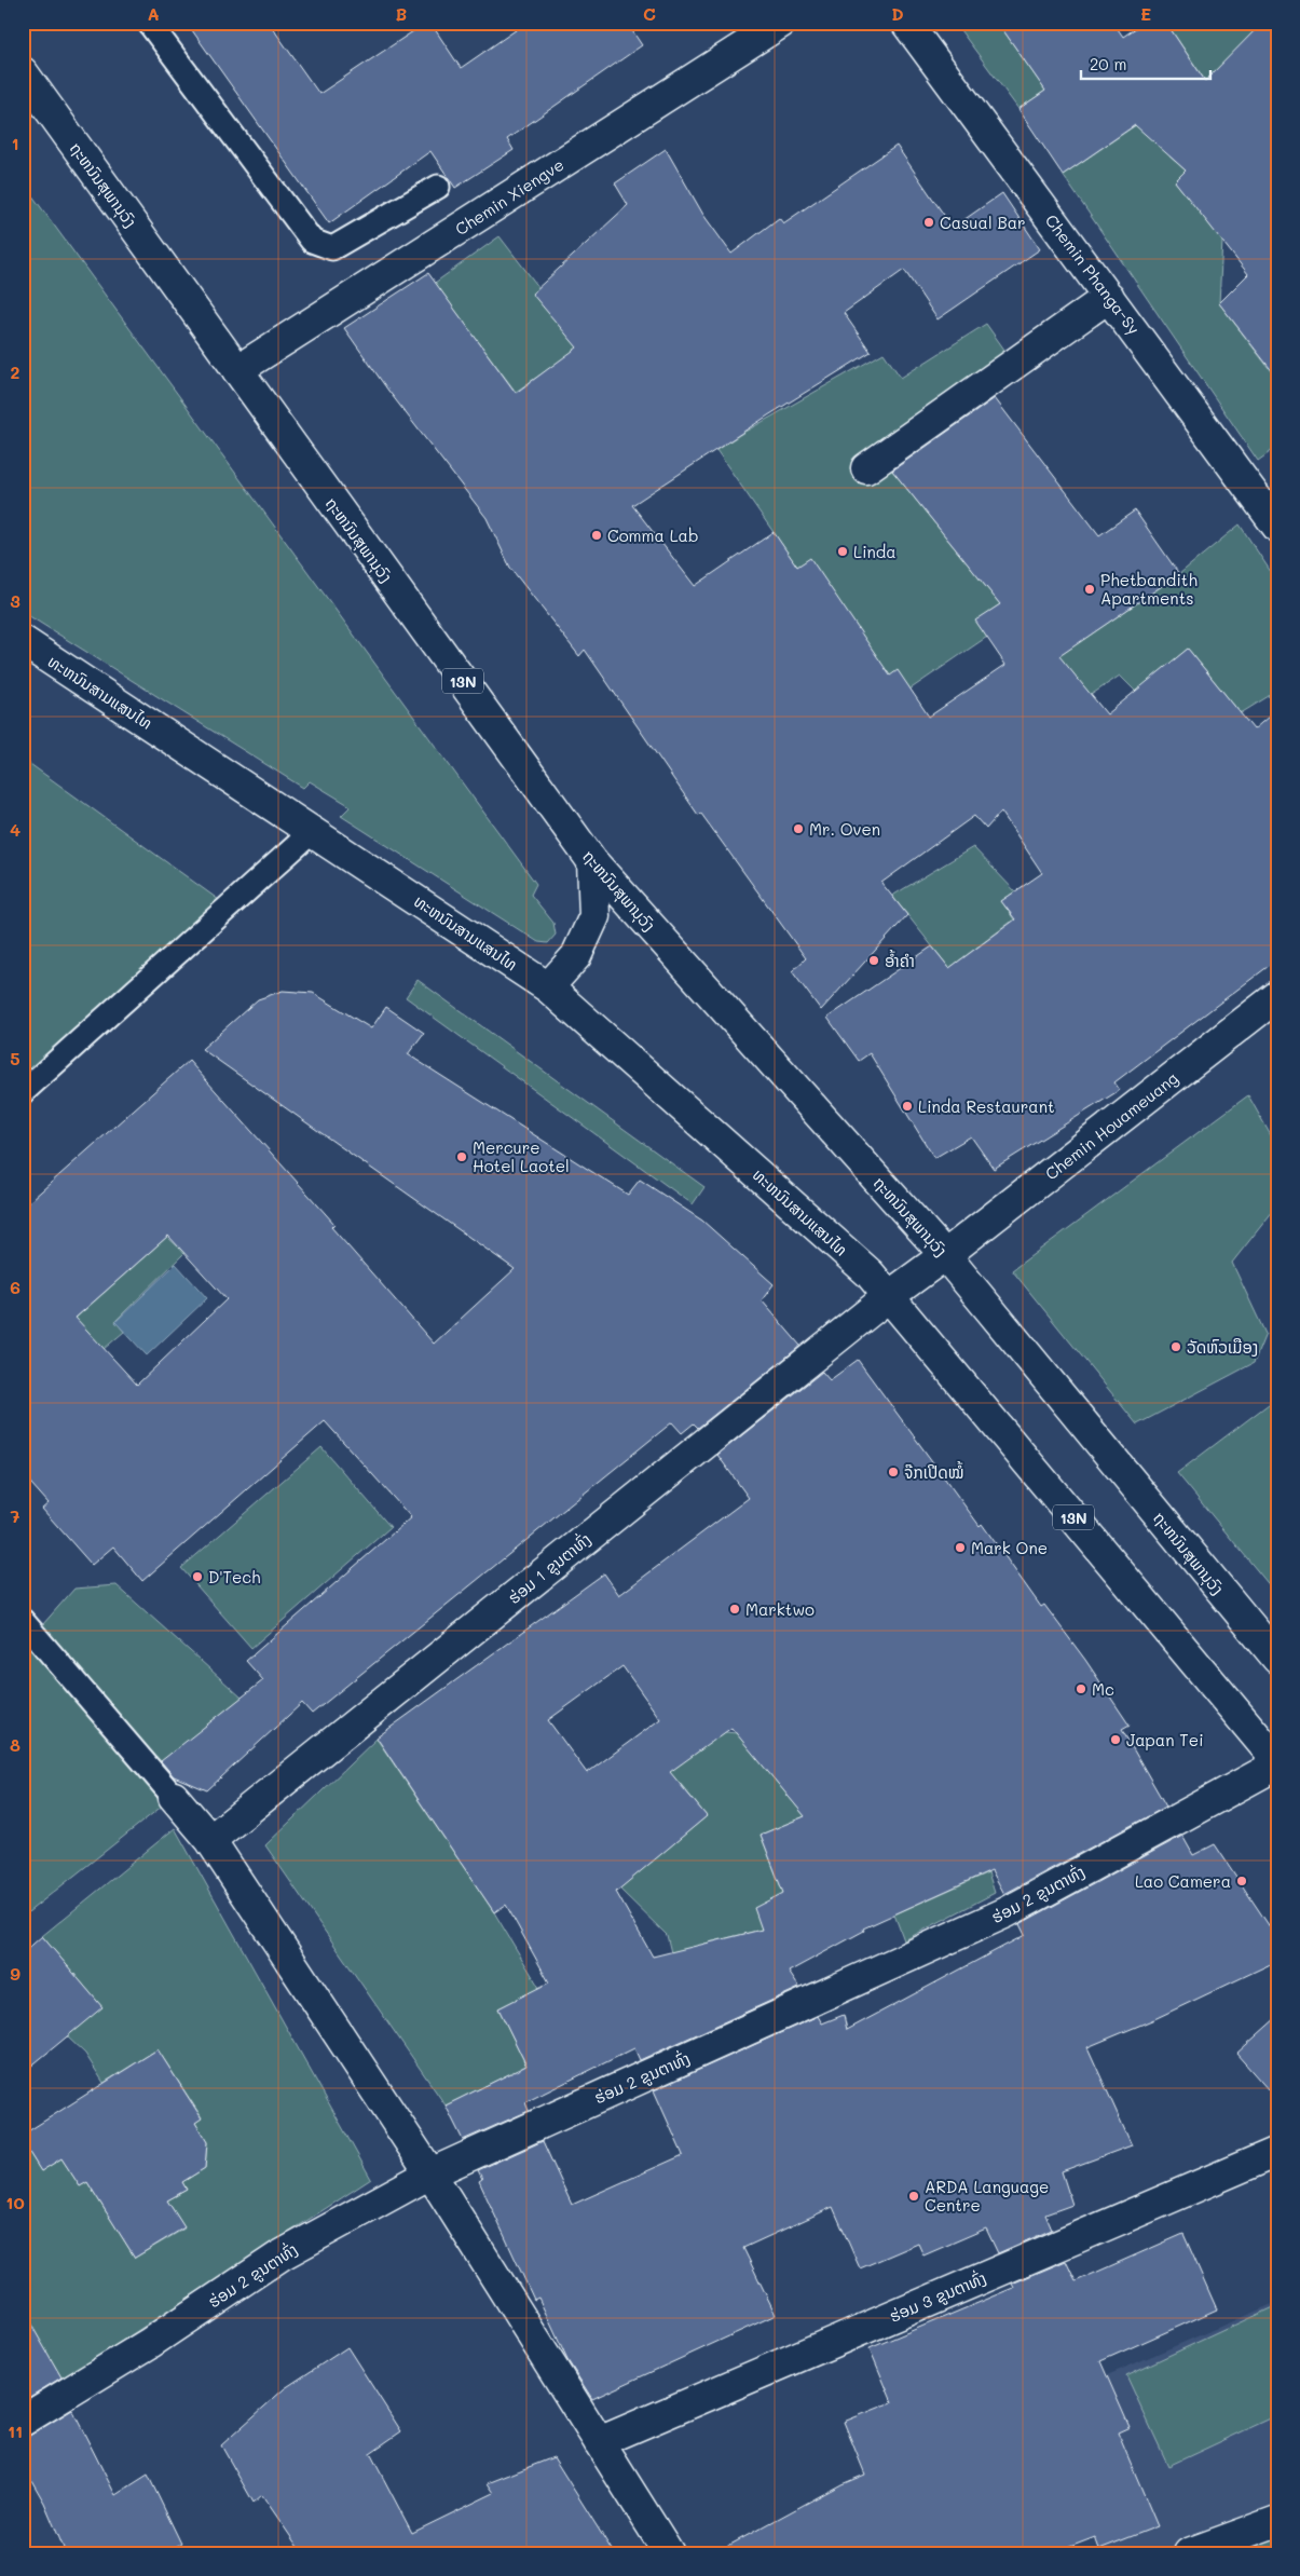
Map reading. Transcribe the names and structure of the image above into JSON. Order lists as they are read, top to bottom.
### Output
{
  "streets": {
    "main road": [
      "ຖະຫນົນສຸພານຸວົງ",
      "Chemin Xiengve",
      "Chemin Phanga-Sy",
      "13N",
      "ທະຫນົນສາມແສນໄທ",
      "Chemin Houameuang",
      "ຮ່ອມ 1 ຂູນຕາທົ່ງ",
      "ຮ່ອມ 2 ຂູນຕາທົ່ງ",
      "ຮ່ອມ 3 ຂູນຕາທົ່ງ"
    ]
  },
  "crossings": [
    ["ຖະຫນົນສຸພານຸວົງ", "Chemin Xiengve"],
    ["ຖະຫນົນສຸພານຸວົງ", "Chemin Houameuang"],
    ["13N", "ທະຫນົນສາມແສນໄທ"],
    ["13N", "Chemin Houameuang"],
    ["13N", "ຮ່ອມ 1 ຂູນຕາທົ່ງ"],
    ["13N", "ຮ່ອມ 2 ຂູນຕາທົ່ງ"],
    ["ທະຫນົນສາມແສນໄທ", "Chemin Houameuang"],
    ["ທະຫນົນສາມແສນໄທ", "ຮ່ອມ 1 ຂູນຕາທົ່ງ"],
    ["Chemin Houameuang", "ຮ່ອມ 1 ຂູນຕາທົ່ງ"]
  ],
  "places": [
    "Casual Bar",
    "Comma Lab",
    "Linda",
    "Phetbandith Apartments",
    "Mr. Oven",
    "ອ້ຳຄຳ",
    "Linda Restaurant",
    "Mercure Hotel Laotel",
    "ວັດຫົວເມືອງ",
    "ຈ໊ກເປີດໝ້ໍ",
    "Mark One",
    "D'Tech",
    "Marktwo",
    "Mc",
    "Japan Tei",
    "Lao Camera",
    "ARDA Language Centre"
  ],
  "scale_bar": "20 m",
  "grid": {
    "columns": [
      "A",
      "B",
      "C",
      "D",
      "E"
    ],
    "rows": [
      "1",
      "2",
      "3",
      "4",
      "5",
      "6",
      "7",
      "8",
      "9",
      "10",
      "11"
    ]
  }
}
